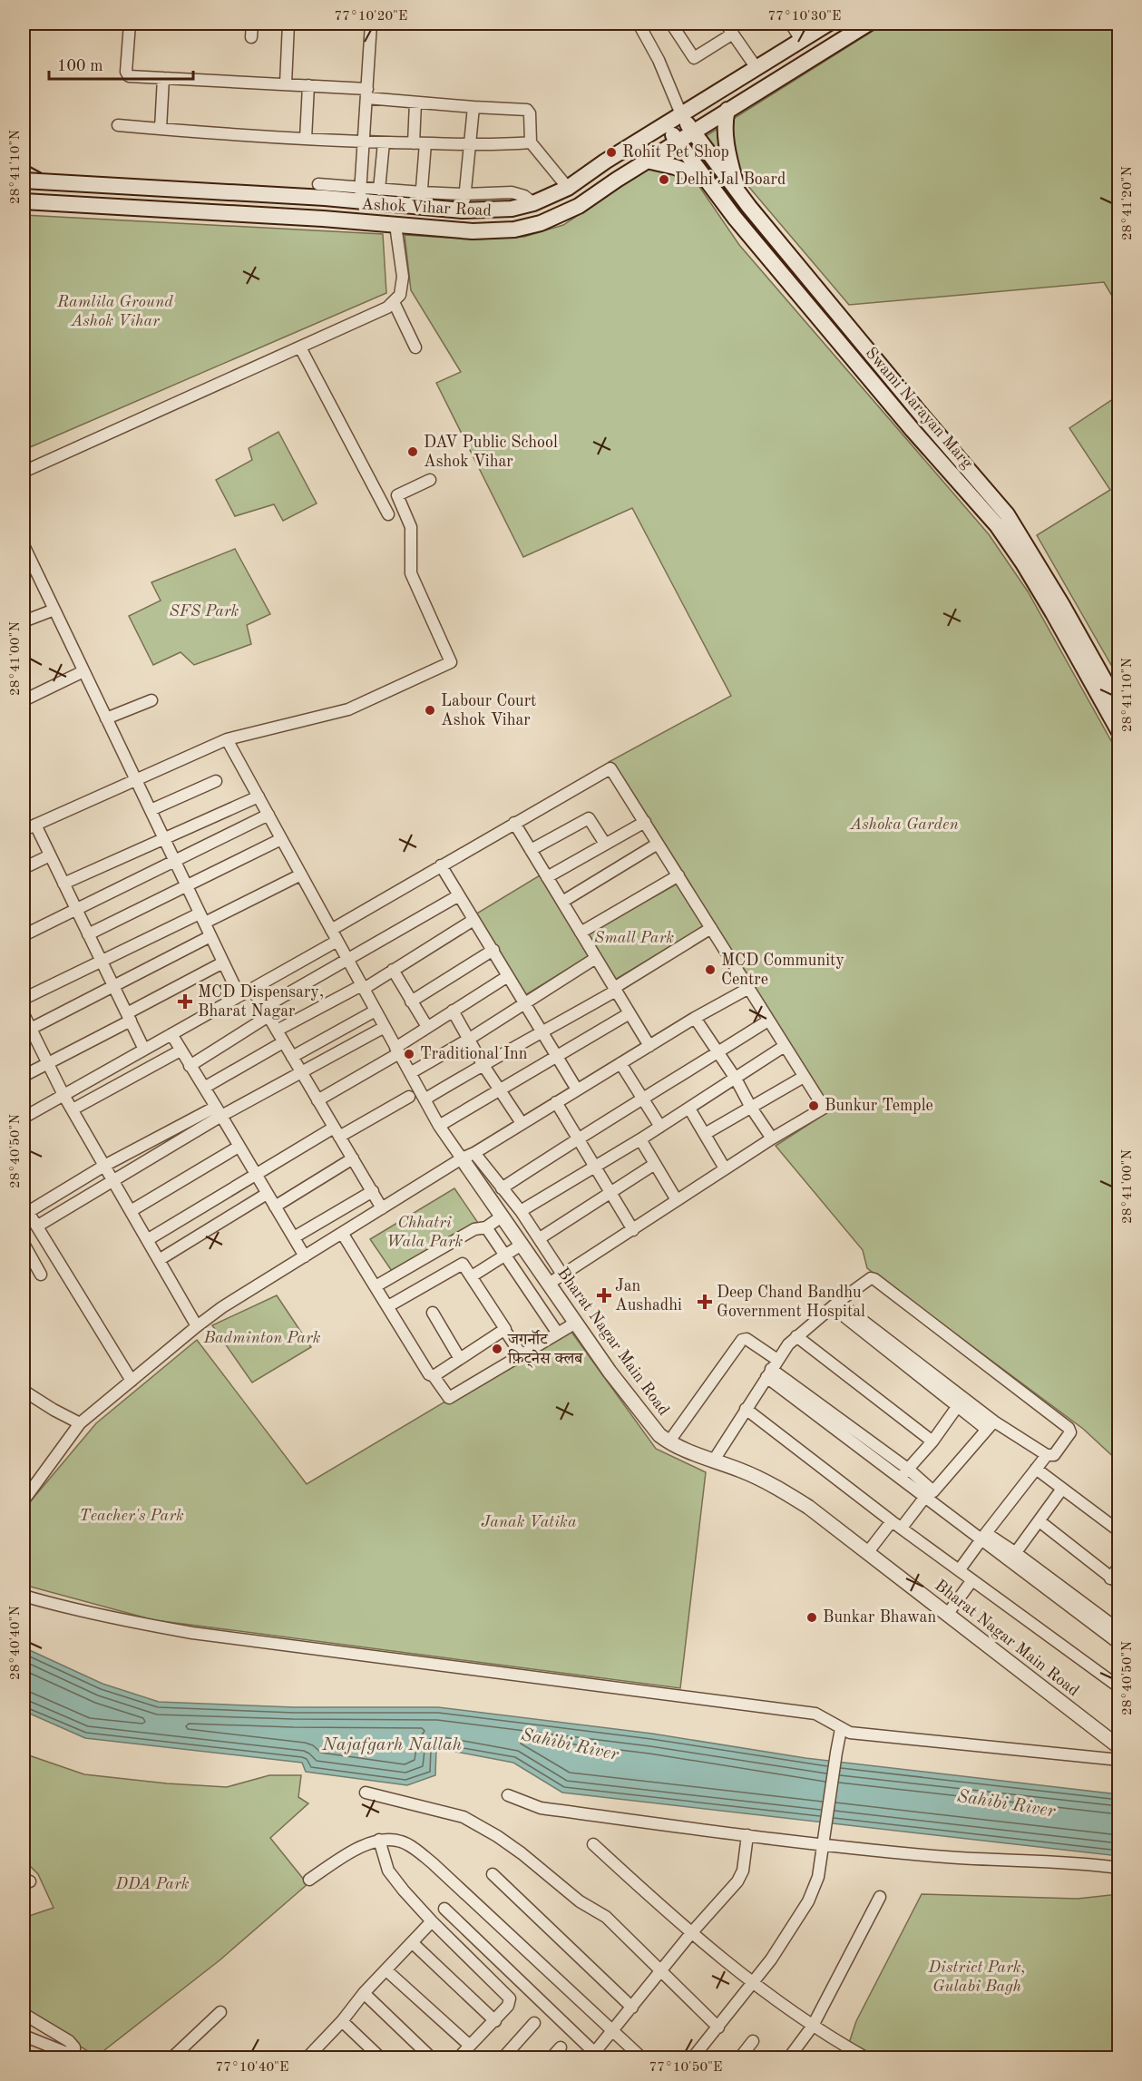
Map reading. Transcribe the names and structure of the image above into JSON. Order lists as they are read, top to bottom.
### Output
{
  "streets": {
    "main road": ["Ashok Vihar Road", "Swami Narayan Marg"],
    "street": ["Bharat Nagar Main Road"]
  },
  "crossings": [
    ["Ashok Vihar Road", "Swami Narayan Marg"]
  ],
  "water": ["Najafgarh Nallah", "Sahibi River"],
  "parks": [
    "Ramlila Ground Ashok Vihar",
    "SFS Park",
    "Ashoka Garden",
    "Small Park",
    "Chhatri Wala Park",
    "Badminton Park",
    "Teacher's Park",
    "Janak Vatika",
    "DDA Park",
    "District Park, Gulabi Bagh"
  ],
  "places": {
    "other": [
      "Rohit Pet Shop",
      "Delhi Jal Board",
      "DAV Public School Ashok Vihar",
      "Labour Court Ashok Vihar",
      "MCD Community Centre",
      "Traditional Inn",
      "Bunkur Temple",
      "जगर्नॉट फ़िट्नेस क्लब",
      "Bunkar Bhawan"
    ],
    "health": ["MCD Dispensary, Bharat Nagar", "Jan Aushadhi", "Deep Chand Bandhu Government Hospital"]
  },
  "scale_bar": "100 m",
  "coordinates": [
    "77°10'20\"E",
    "77°10'30\"E",
    "28°41'10\"N",
    "28°41'20\"N",
    "28°41'00\"N",
    "28°40'50\"N",
    "28°40'40\"N",
    "77°10'40\"E",
    "77°10'50\"E"
  ]
}
